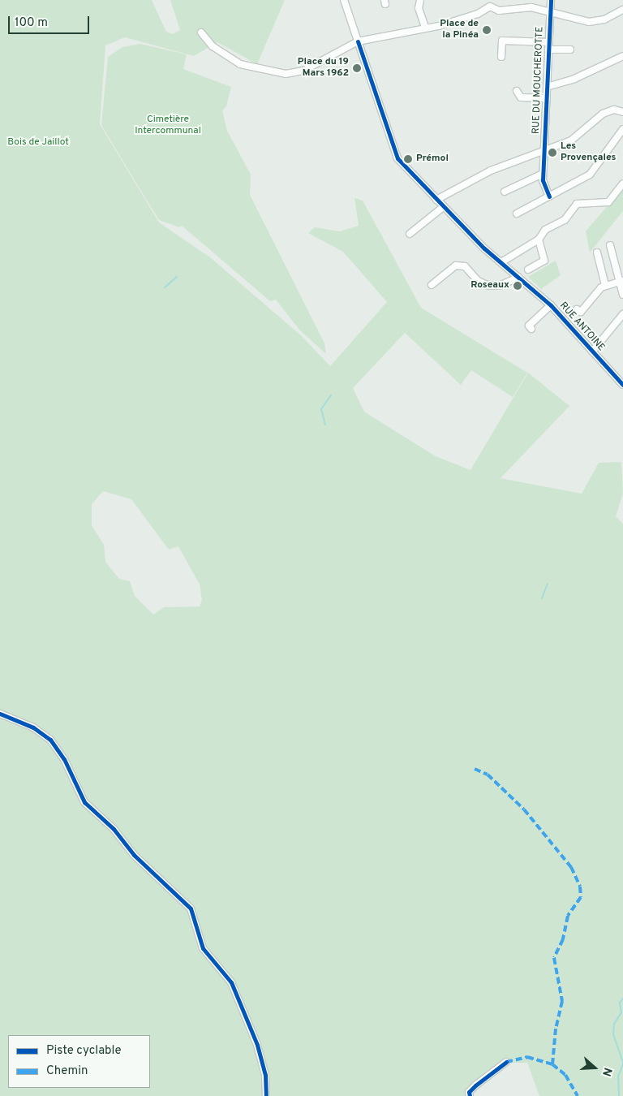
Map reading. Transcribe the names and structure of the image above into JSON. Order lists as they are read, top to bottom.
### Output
{
  "streets": {
    "street": ["RUE DU MOUCHEROTTE", "RUE ANTOINE"]
  },
  "parks": ["Cimetière Intercommunal", "Bois de Jaillot"],
  "places": [
    "Place de la Pinéa",
    "Place du 19 Mars 1962",
    "Les Provençales",
    "Prémol",
    "Roseaux"
  ],
  "legend": ["Piste cyclable", "Chemin"],
  "scale_bar": "100 m",
  "north": "right"
}
